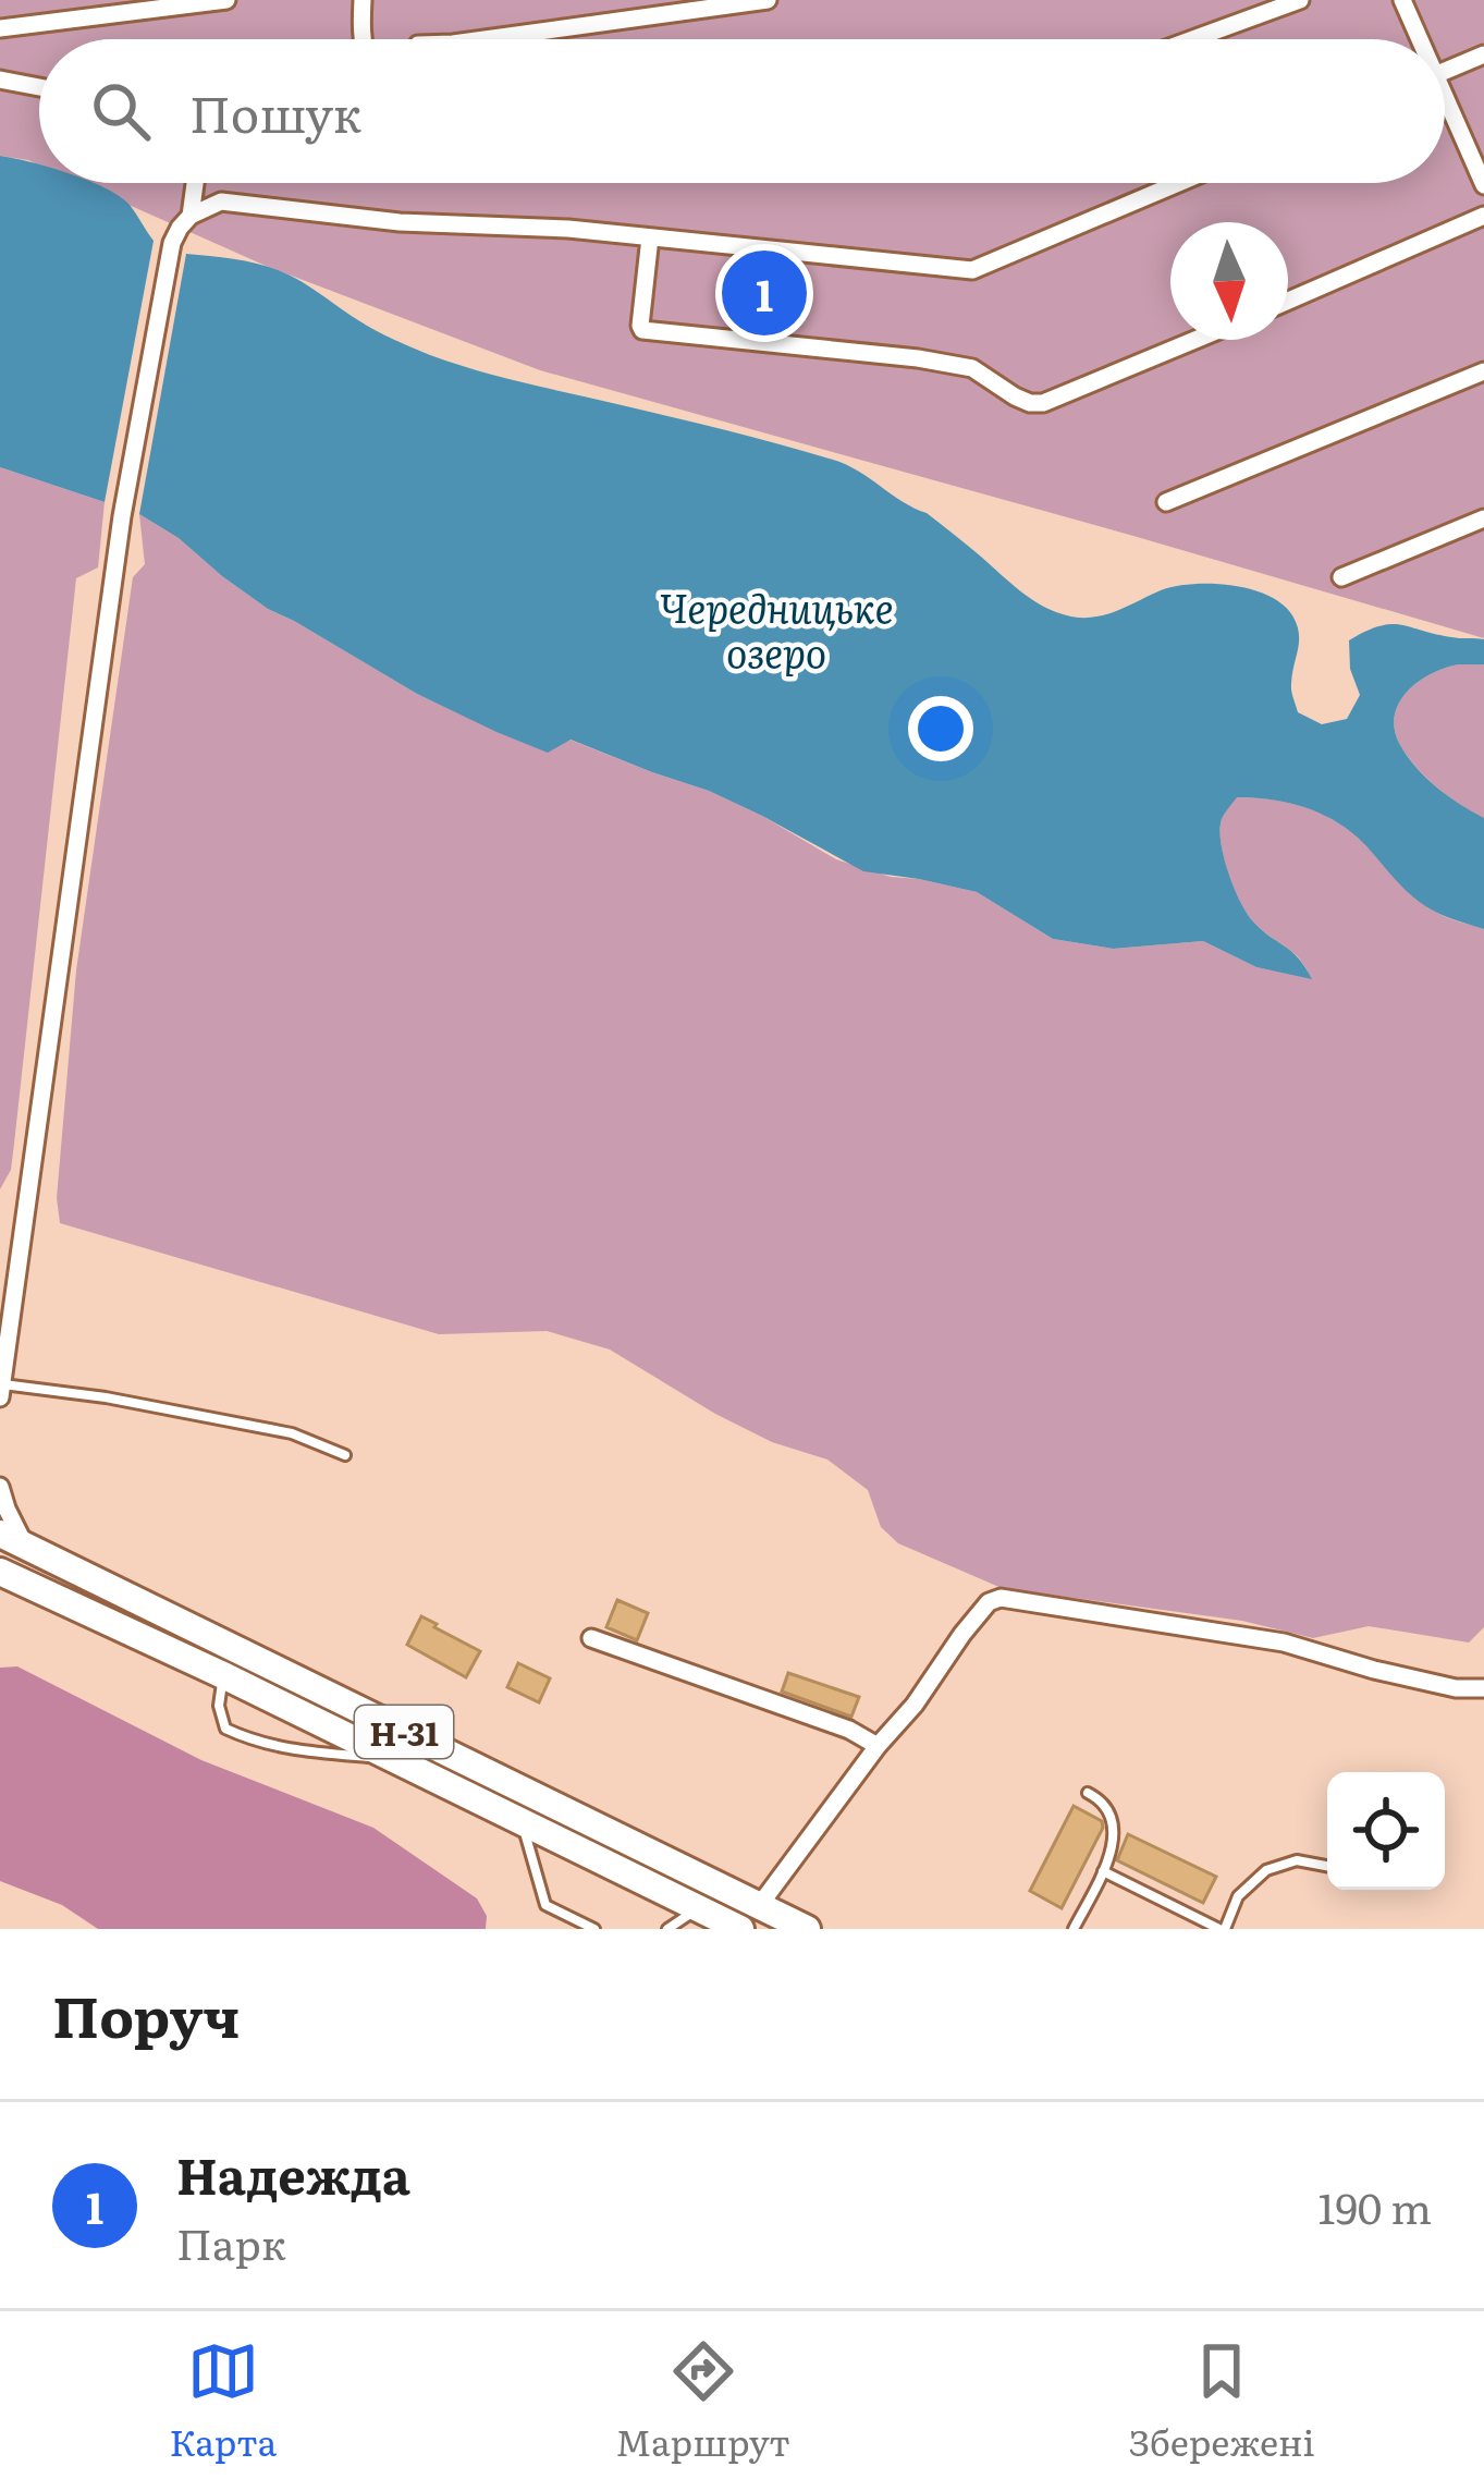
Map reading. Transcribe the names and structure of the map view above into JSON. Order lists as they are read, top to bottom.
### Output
{
  "streets": {
    "main road": ["Н-31"]
  },
  "water": ["Чередницьке озеро"],
  "north": "bottom",
  "page": {
    "search": "Пошук",
    "pins": "1",
    "heading": "Поруч",
    "list": [
      {
        "mark": "1",
        "name": "Надежда",
        "note": "Парк",
        "value": "190 m"
      }
    ],
    "nav": ["Карта", "Маршрут", "Збережені"]
  }
}
